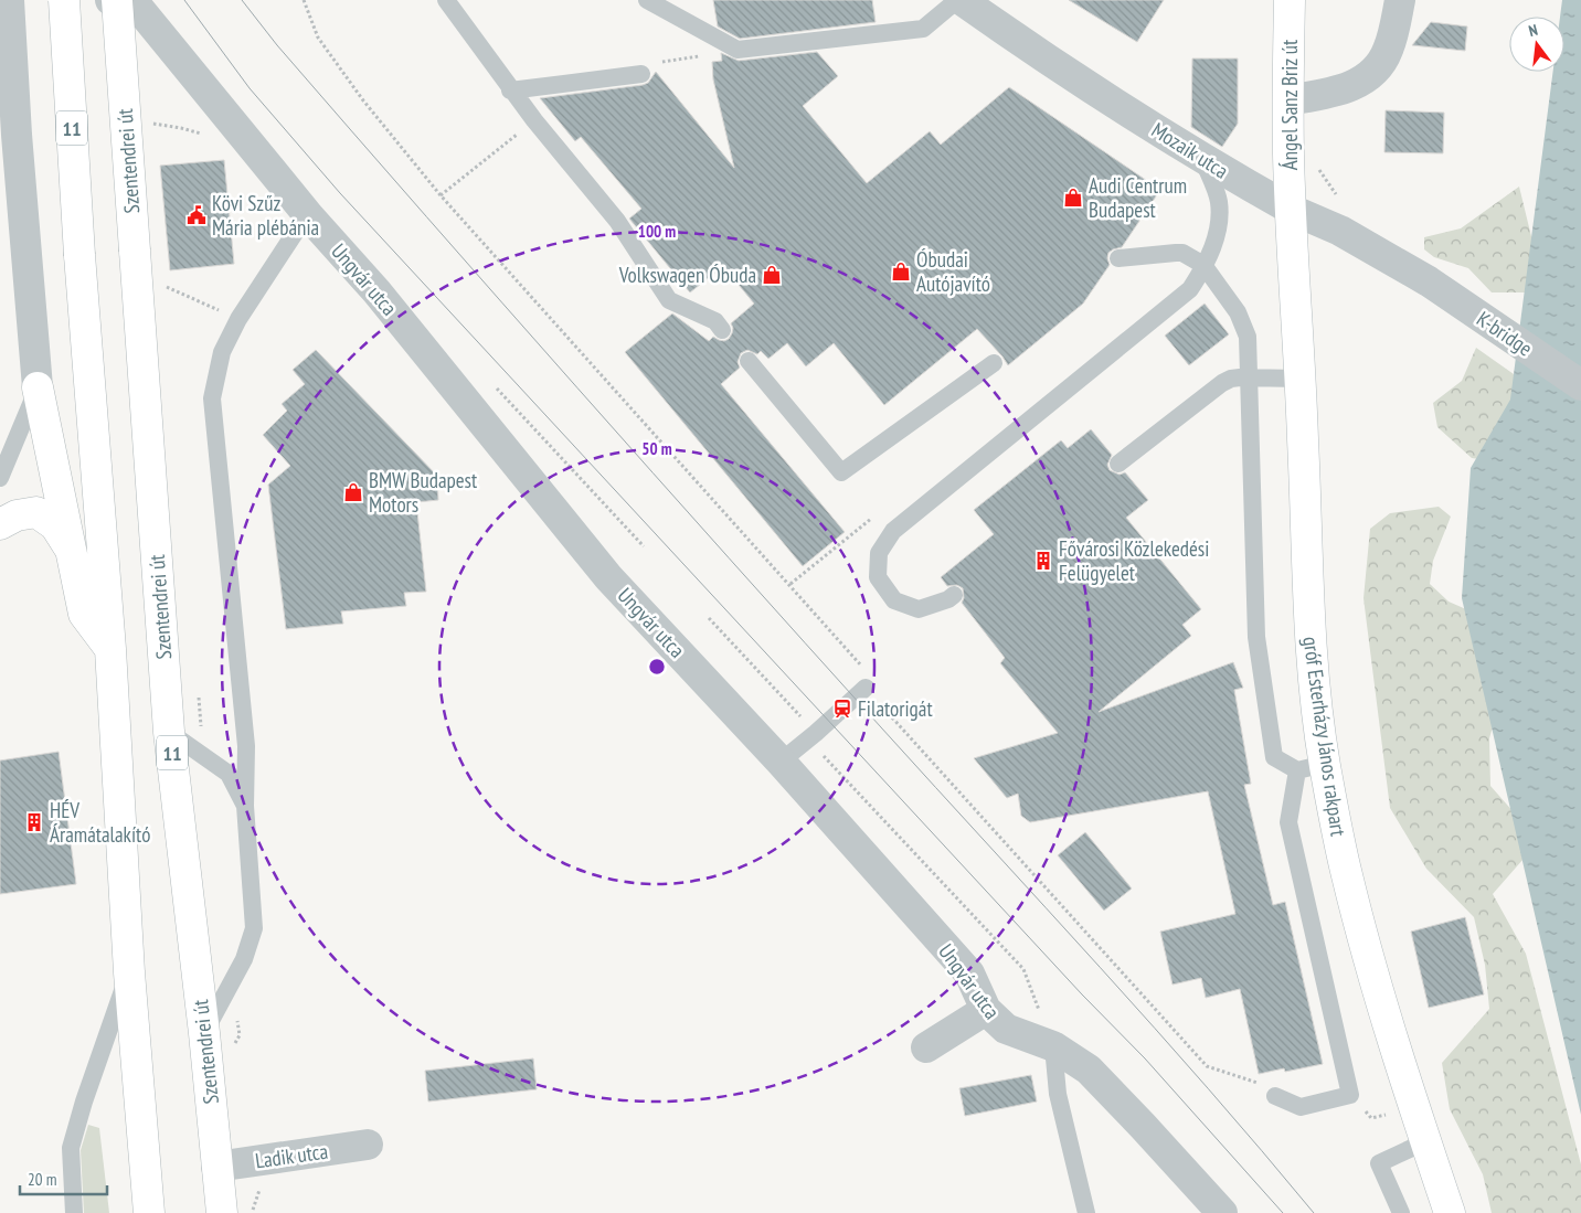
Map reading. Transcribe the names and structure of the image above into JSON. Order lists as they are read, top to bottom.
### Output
{
  "streets": {
    "main road": [
      "Ángel Sanz Briz út",
      "11",
      "Szentendrei út",
      "gróf Esterházy János rakpart"
    ],
    "street": [
      "Mozaik utca",
      "Ungvár utca",
      "K-bridge",
      "Ladik utca"
    ]
  },
  "crossings": [
    ["Ángel Sanz Briz út", "Mozaik utca"],
    ["Ángel Sanz Briz út", "gróf Esterházy János rakpart"],
    ["Mozaik utca", "K-bridge"],
    ["Mozaik utca", "gróf Esterházy János rakpart"],
    ["Szentendrei út", "Ladik utca"]
  ],
  "places": {
    "shop": [
      "Audi Centrum Budapest",
      "Óbudai Autójavító",
      "Volkswagen Óbuda",
      "BMW Budapest Motors"
    ],
    "public building": ["Kövi Szűz Mária plébánia"],
    "building": ["Fővárosi Közlekedési Felügyelet", "HÉV Áramátalakító"],
    "station": ["Filatorigát"]
  },
  "scale_bar": "20 m",
  "north": "top",
  "rings": ["100 m", "50 m"]
}
